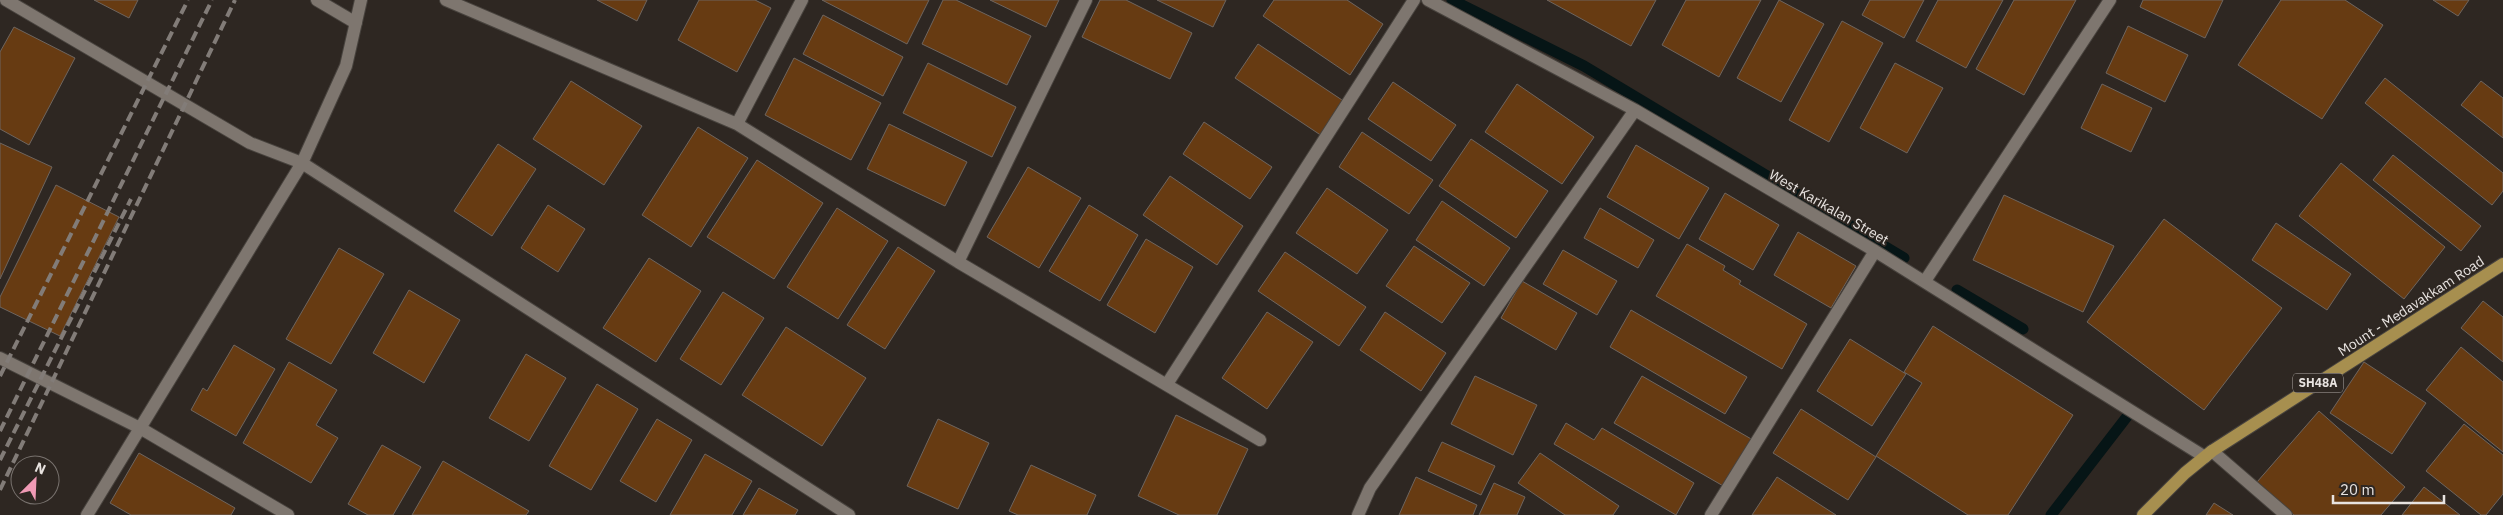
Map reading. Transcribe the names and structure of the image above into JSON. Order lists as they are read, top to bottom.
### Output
{
  "streets": {
    "main road": ["Mount - Medavakkam Road", "SH48A"],
    "street": ["West Karikalan Street"]
  },
  "crossings": [
    ["West Karikalan Street", "Mount - Medavakkam Road"]
  ],
  "scale_bar": "20 m",
  "north": "top right"
}
